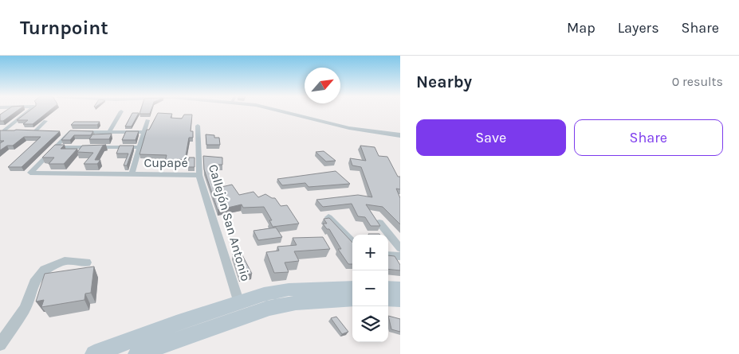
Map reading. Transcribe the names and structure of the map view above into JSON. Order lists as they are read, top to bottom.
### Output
{
  "streets": {
    "street": ["Cupapé", "Callejón San Antonio"]
  },
  "crossings": [
    ["Cupapé", "Callejón San Antonio"]
  ],
  "north": "top right",
  "page": {
    "header": "Turnpoint",
    "nav": ["Map", "Layers", "Share"],
    "heading": ["Nearby", "0 results"],
    "buttons": ["Save", "Share"],
    "map_buttons": ["+", "−"]
  }
}
